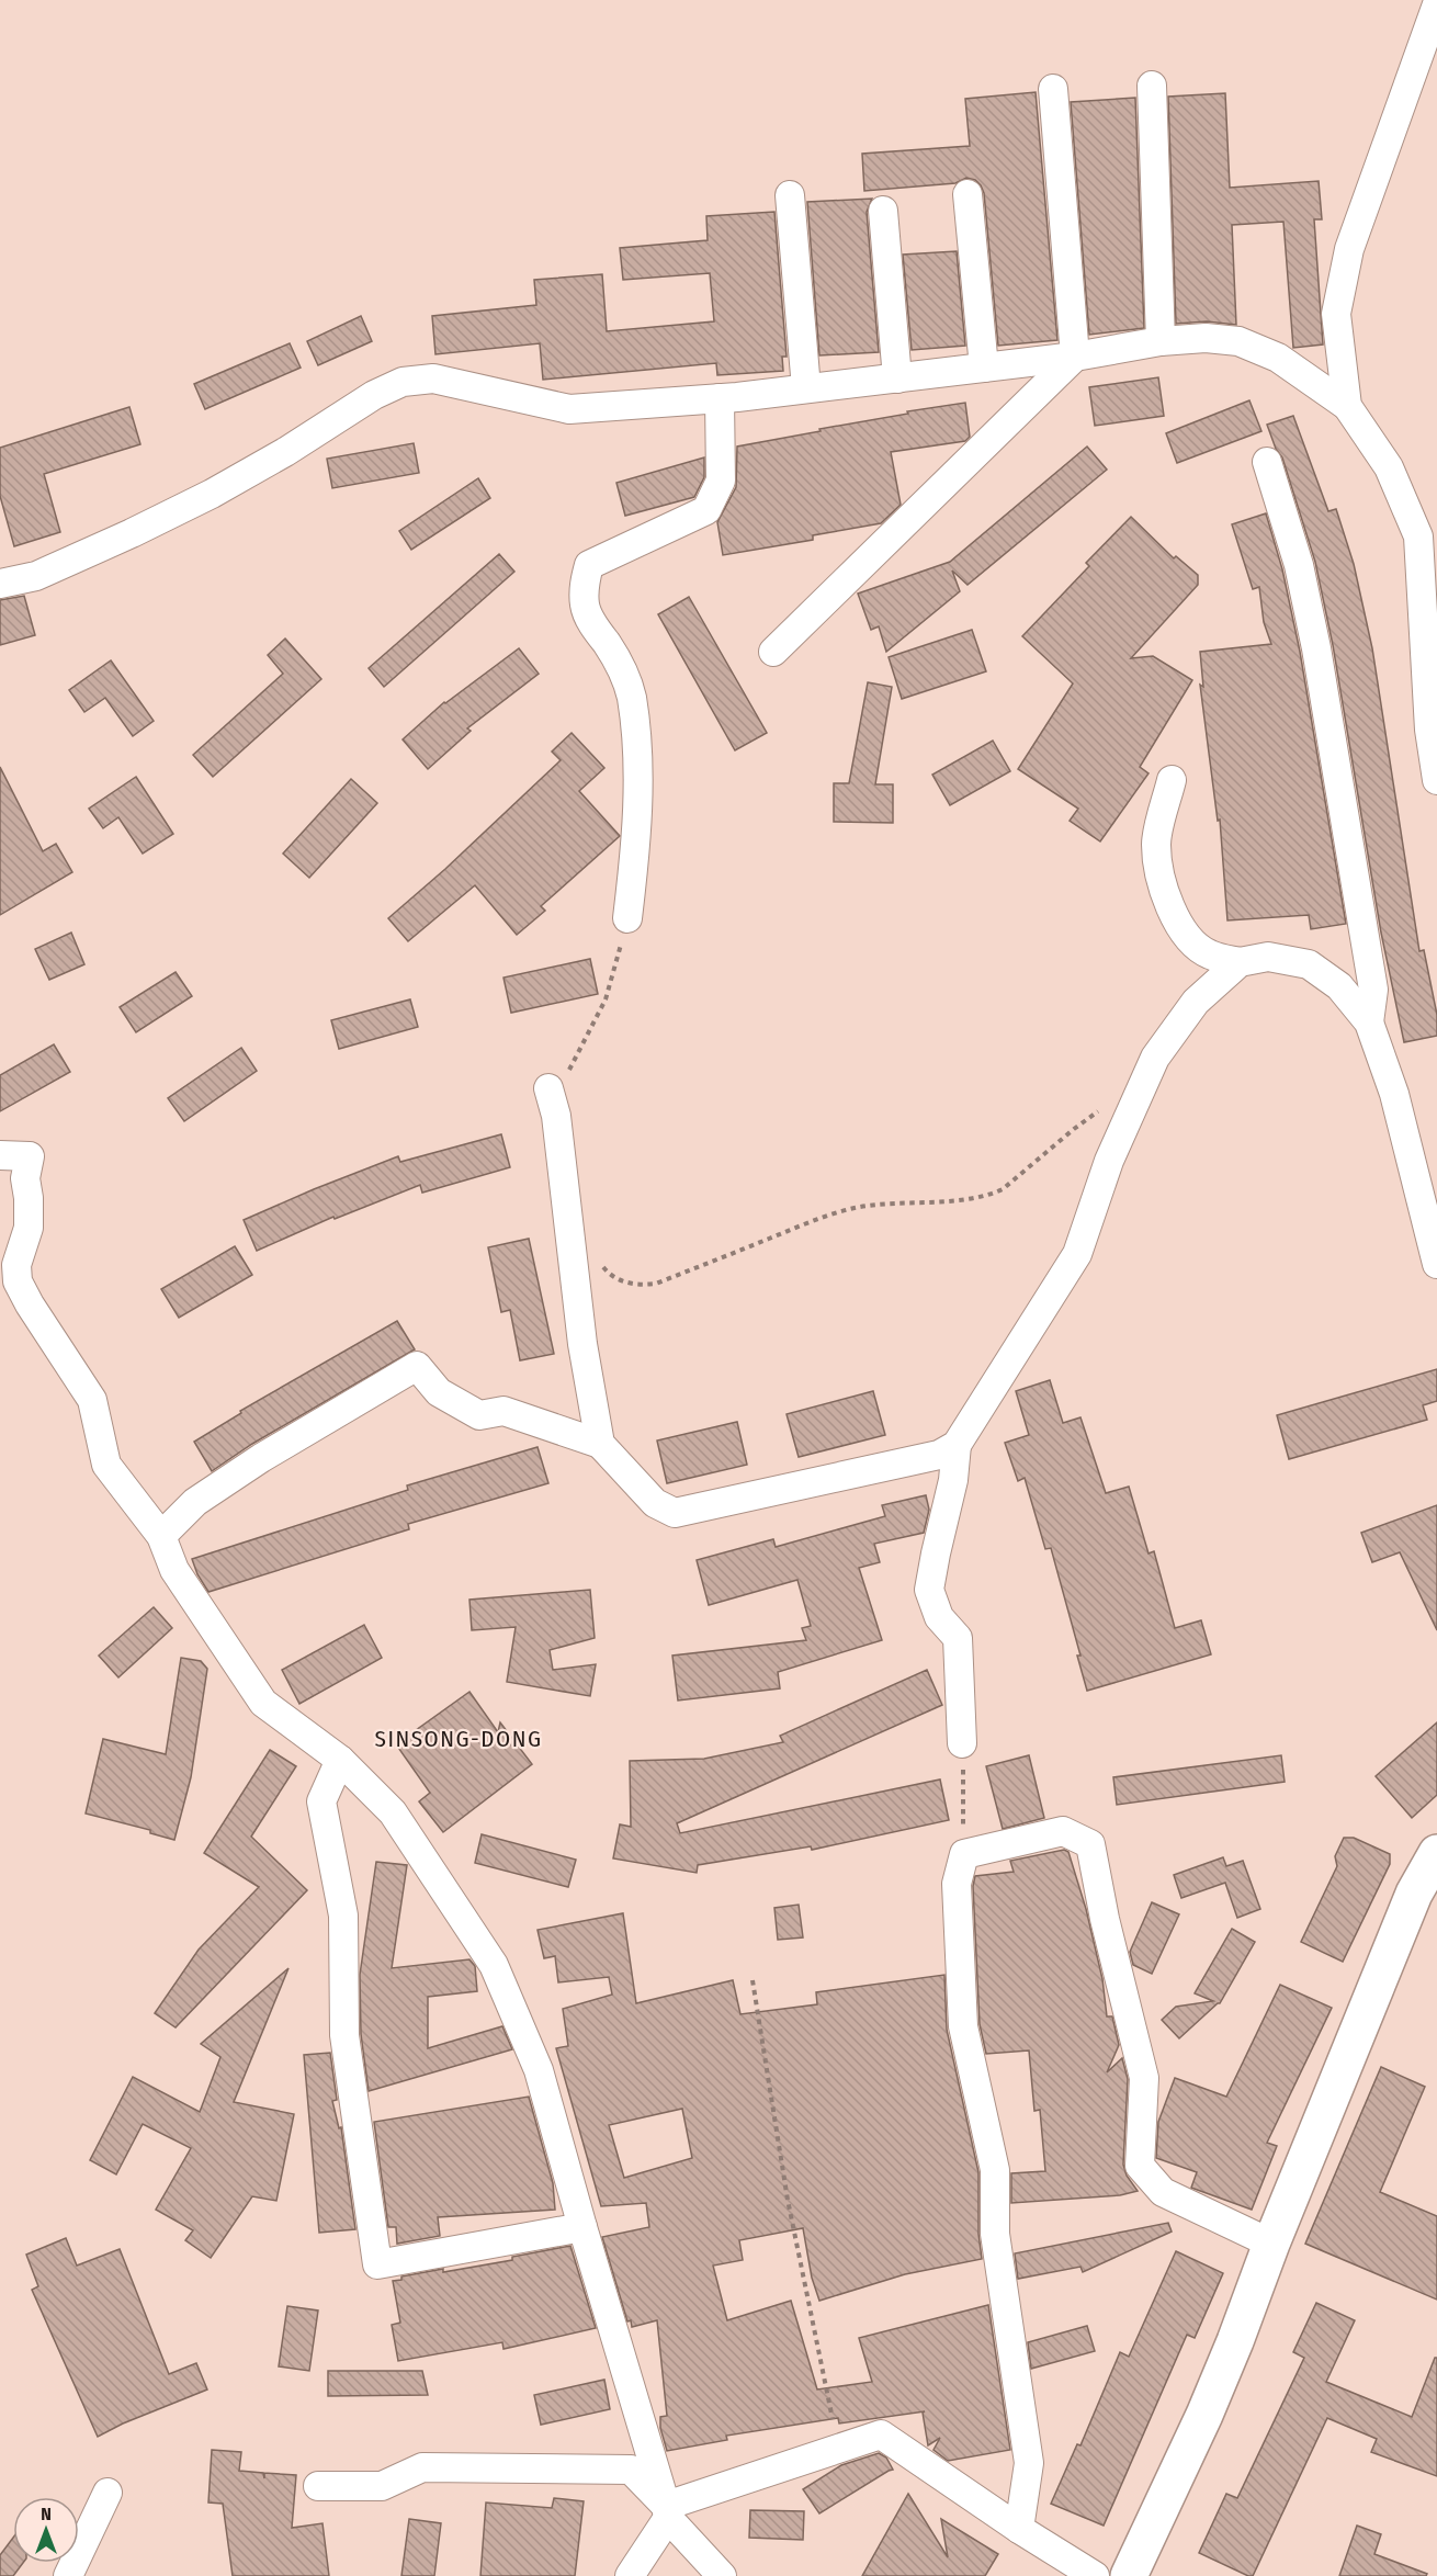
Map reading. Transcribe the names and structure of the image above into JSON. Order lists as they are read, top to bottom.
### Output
{
  "districts": ["SINSONG-DONG"],
  "north": "top"
}
